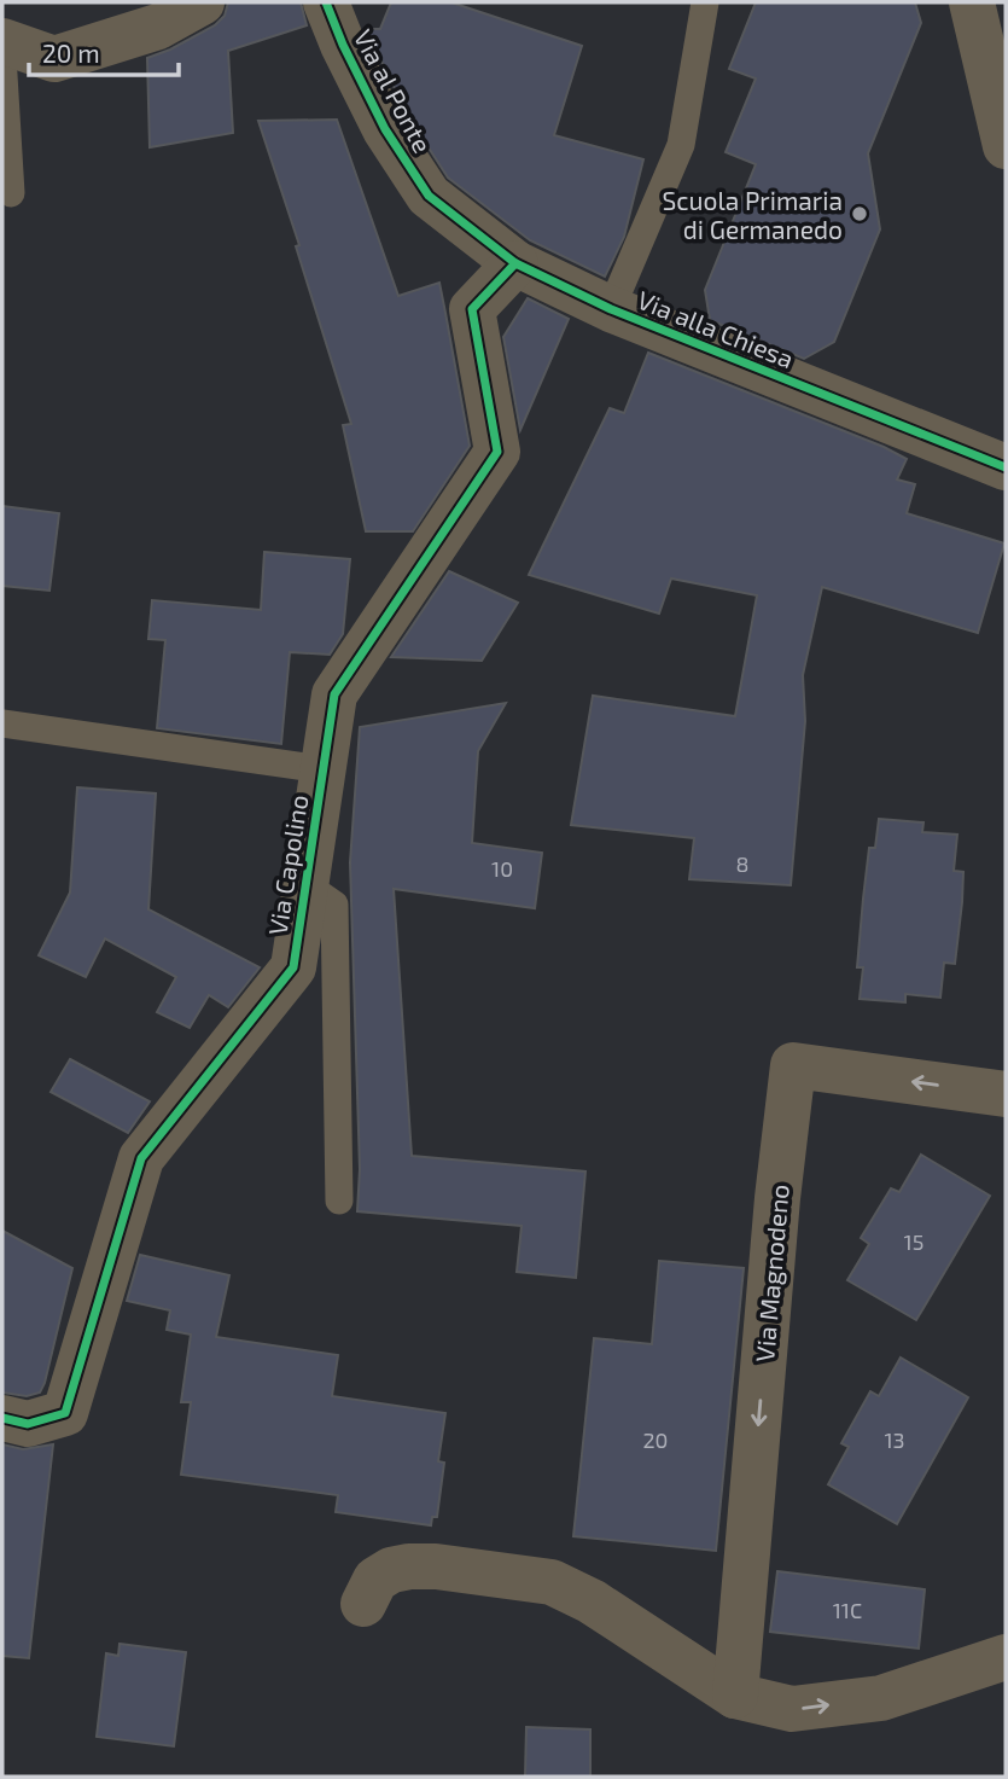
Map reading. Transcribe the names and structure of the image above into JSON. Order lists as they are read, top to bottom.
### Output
{
  "streets": {
    "street": [
      "Via al Ponte",
      "Via alla Chiesa",
      "Via Capolino",
      "Via Magnodeno"
    ]
  },
  "crossings": [
    ["Via al Ponte", "Via alla Chiesa"],
    ["Via alla Chiesa", "Via Capolino"]
  ],
  "places": ["Scuola Primaria di Germanedo"],
  "house_numbers": [
    "8",
    "10",
    "15",
    "20",
    "13",
    "11C"
  ],
  "scale_bar": "20 m"
}
